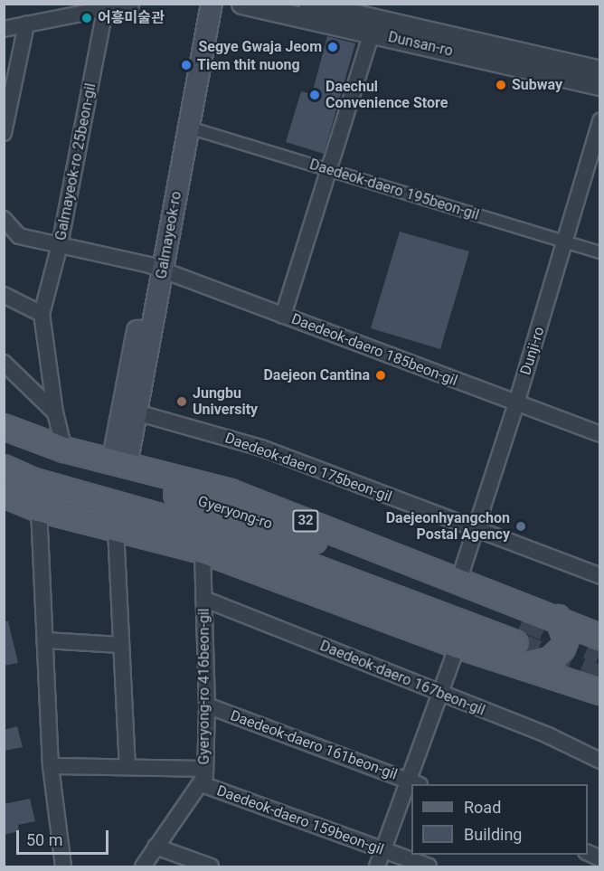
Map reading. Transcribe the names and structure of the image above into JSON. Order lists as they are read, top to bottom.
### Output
{
  "streets": {
    "main road": ["Galmayeok-ro", "Gyeryong-ro", "32"],
    "street": [
      "Dunsan-ro",
      "Galmayeok-ro 25beon-gil",
      "Daedeok-daero 195beon-gil",
      "Daedeok-daero 185beon-gil",
      "Dunji-ro",
      "Daedeok-daero 175beon-gil",
      "Daedeok-daero 167beon-gil",
      "Gyeryong-ro 416beon-gil",
      "Daedeok-daero 161beon-gil",
      "Daedeok-daero 159beon-gil"
    ]
  },
  "crossings": [
    ["Galmayeok-ro 25beon-gil", "Daedeok-daero 185beon-gil"],
    ["Daedeok-daero 195beon-gil", "Galmayeok-ro"],
    ["Daedeok-daero 195beon-gil", "Dunji-ro"],
    ["Galmayeok-ro", "Daedeok-daero 185beon-gil"],
    ["Galmayeok-ro", "Daedeok-daero 175beon-gil"],
    ["Galmayeok-ro", "32"],
    ["Daedeok-daero 185beon-gil", "Dunji-ro"],
    ["Dunji-ro", "Daedeok-daero 175beon-gil"],
    ["Dunji-ro", "32"],
    ["Daedeok-daero 167beon-gil", "Gyeryong-ro 416beon-gil"],
    ["Gyeryong-ro 416beon-gil", "Daedeok-daero 161beon-gil"],
    ["Gyeryong-ro 416beon-gil", "Daedeok-daero 159beon-gil"]
  ],
  "places": [
    "어흥미술관",
    "Segye Gwaja Jeom",
    "Tiem thit nuong",
    "Subway",
    "Daechul Convenience Store",
    "Daejeon Cantina",
    "Jungbu University",
    "Daejeonhyangchon Postal Agency"
  ],
  "legend": ["Road", "Building"],
  "scale_bar": "50 m"
}
